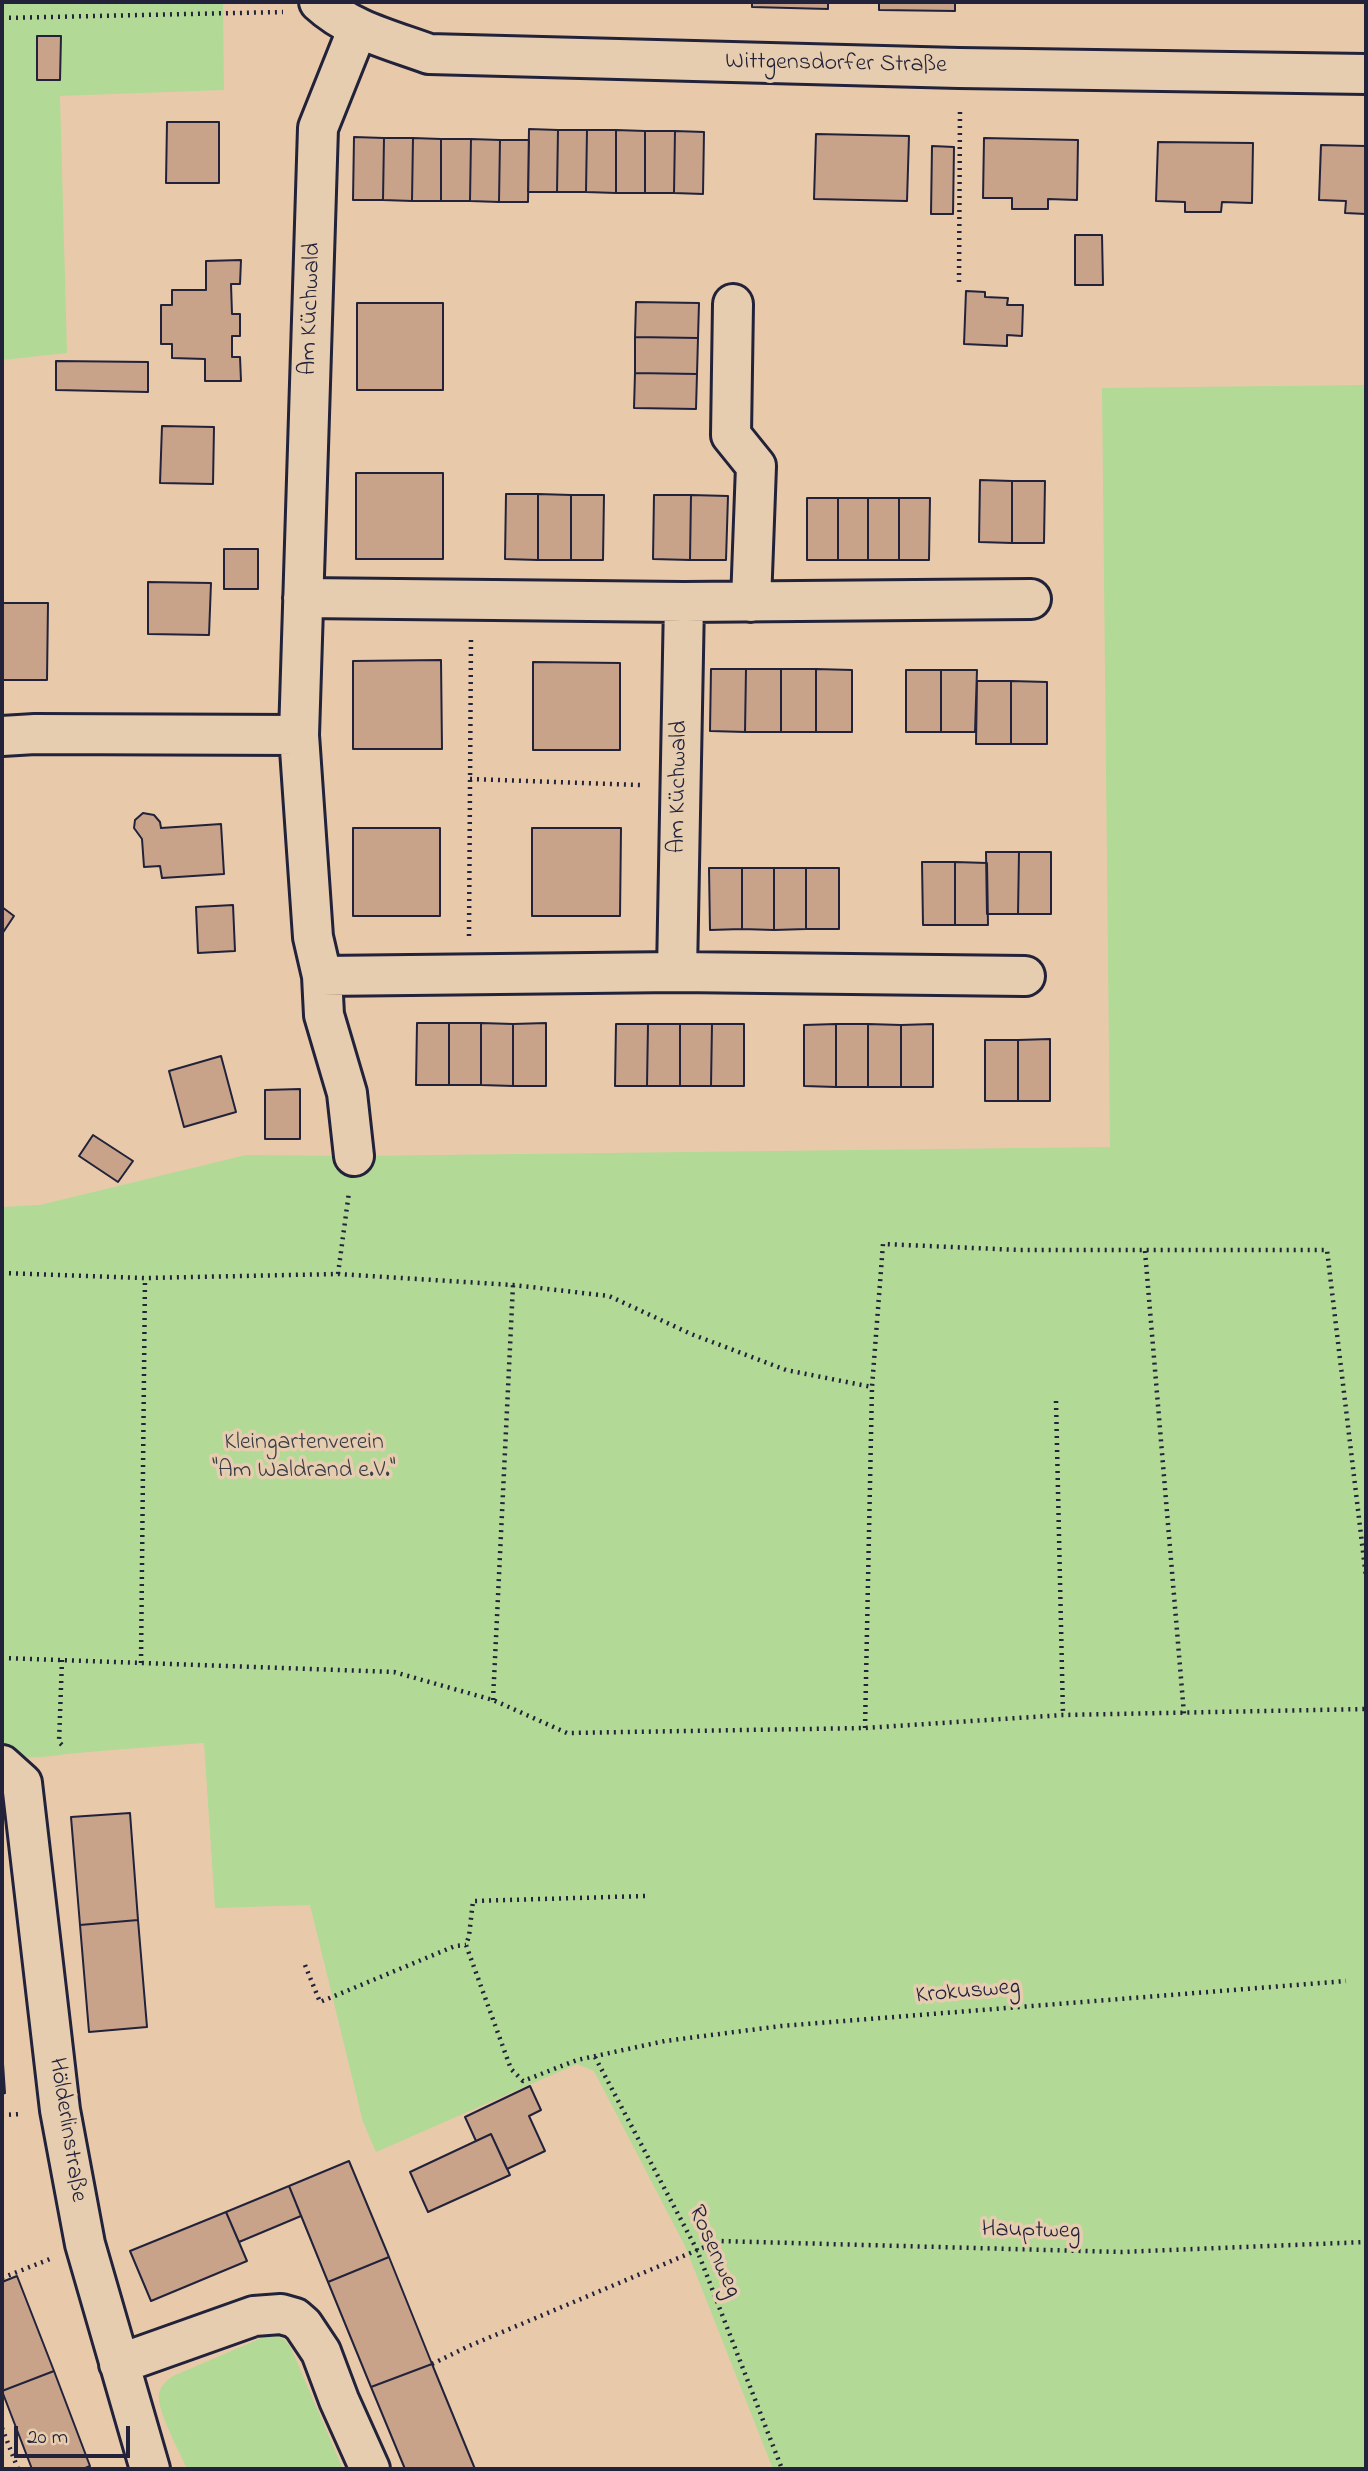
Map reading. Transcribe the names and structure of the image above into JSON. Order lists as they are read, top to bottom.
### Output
{
  "streets": {
    "street": ["Wittgensdorfer Straße", "Am Küchwald", "Hölderlinstraße"],
    "path": ["Krokusweg", "Hauptweg", "Rosenweg"]
  },
  "crossings": [
    ["Wittgensdorfer Straße", "Am Küchwald"],
    ["Krokusweg", "Rosenweg"],
    ["Hauptweg", "Rosenweg"]
  ],
  "parks": ["Kleingartenverein \"Am Waldrand e.V.\""],
  "scale_bar": "20 m"
}
